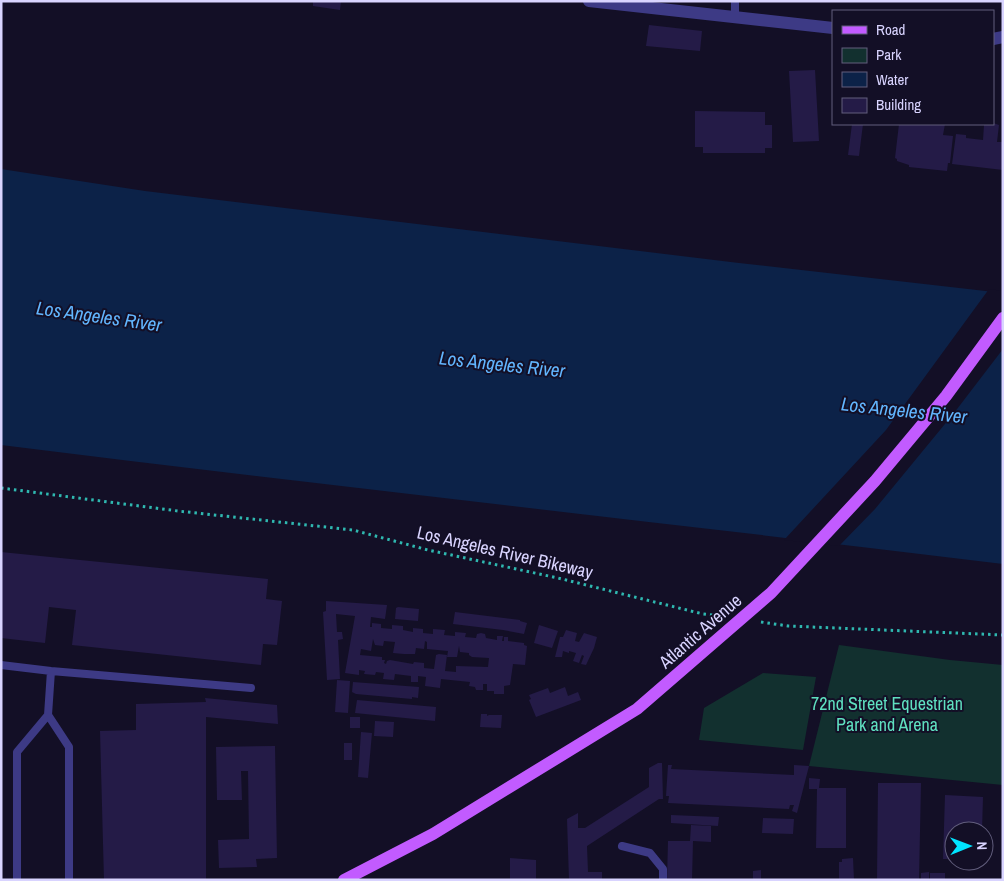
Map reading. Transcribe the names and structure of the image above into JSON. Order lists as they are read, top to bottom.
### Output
{
  "streets": {
    "main road": ["Atlantic Avenue"],
    "path": ["Los Angeles River Bikeway"]
  },
  "water": ["Los Angeles River"],
  "parks": ["72nd Street Equestrian Park and Arena"],
  "legend": [
    "Road",
    "Park",
    "Water",
    "Building"
  ],
  "north": "right"
}
